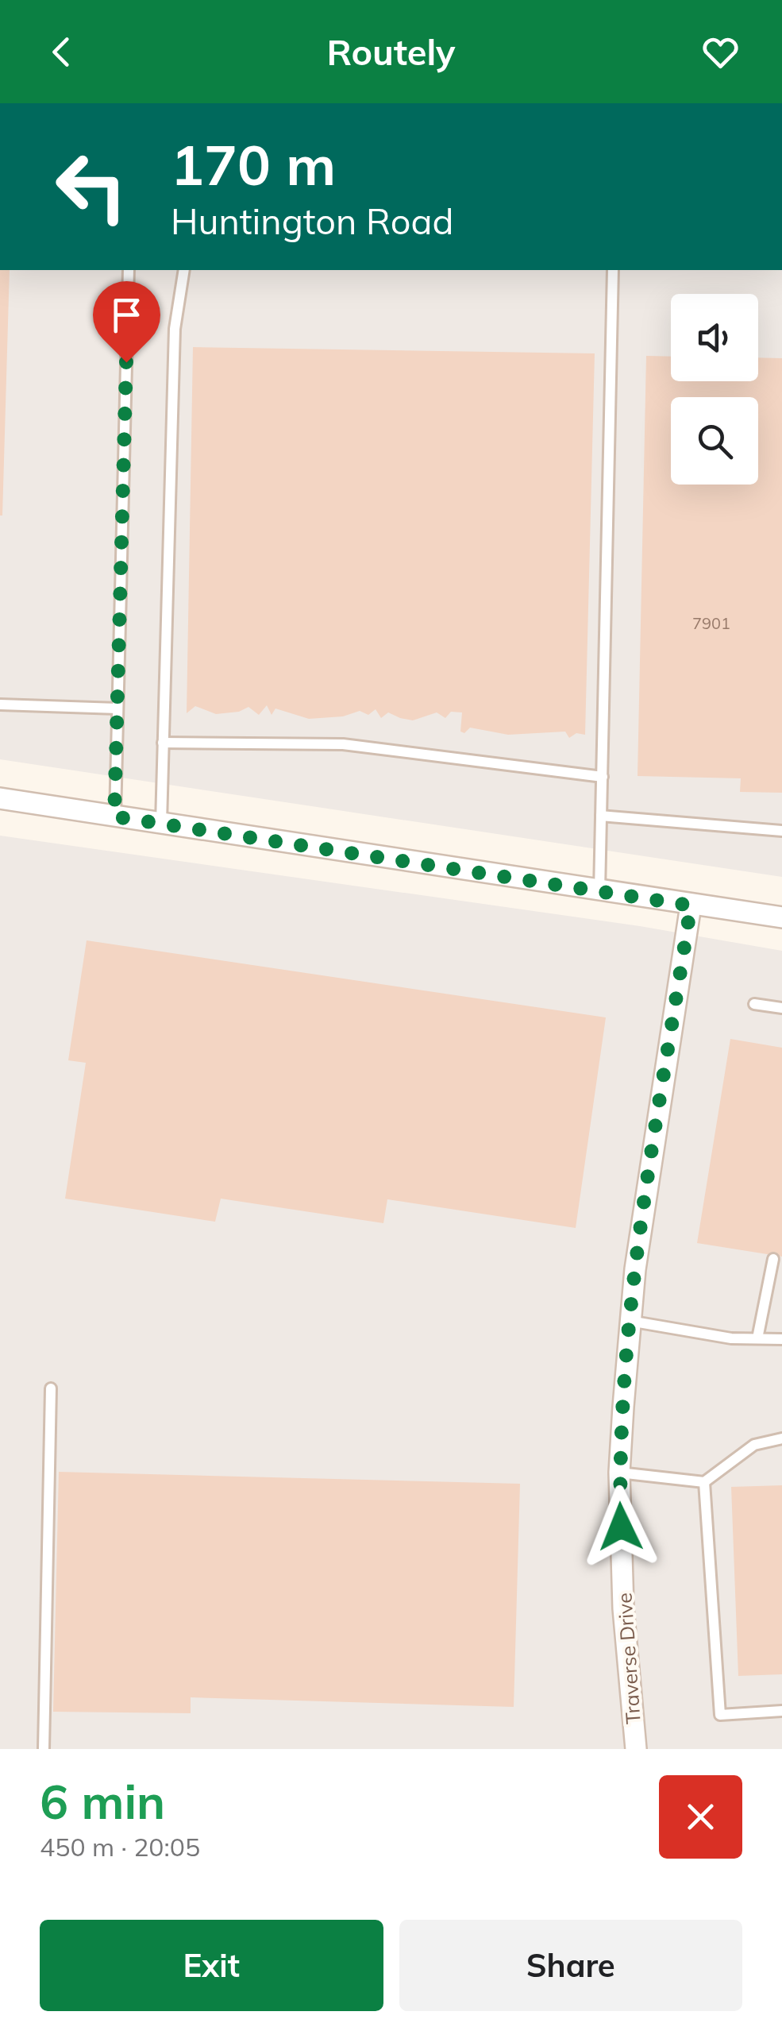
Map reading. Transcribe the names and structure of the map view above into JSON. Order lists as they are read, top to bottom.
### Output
{
  "streets": {
    "street": ["Traverse Drive"]
  },
  "house_numbers": ["7901"],
  "page": {
    "header": "Routely",
    "turn": ["170 m", "Huntington Road"],
    "heading": ["6 min", "450 m · 20:05"],
    "buttons": ["Exit", "Share"]
  }
}
